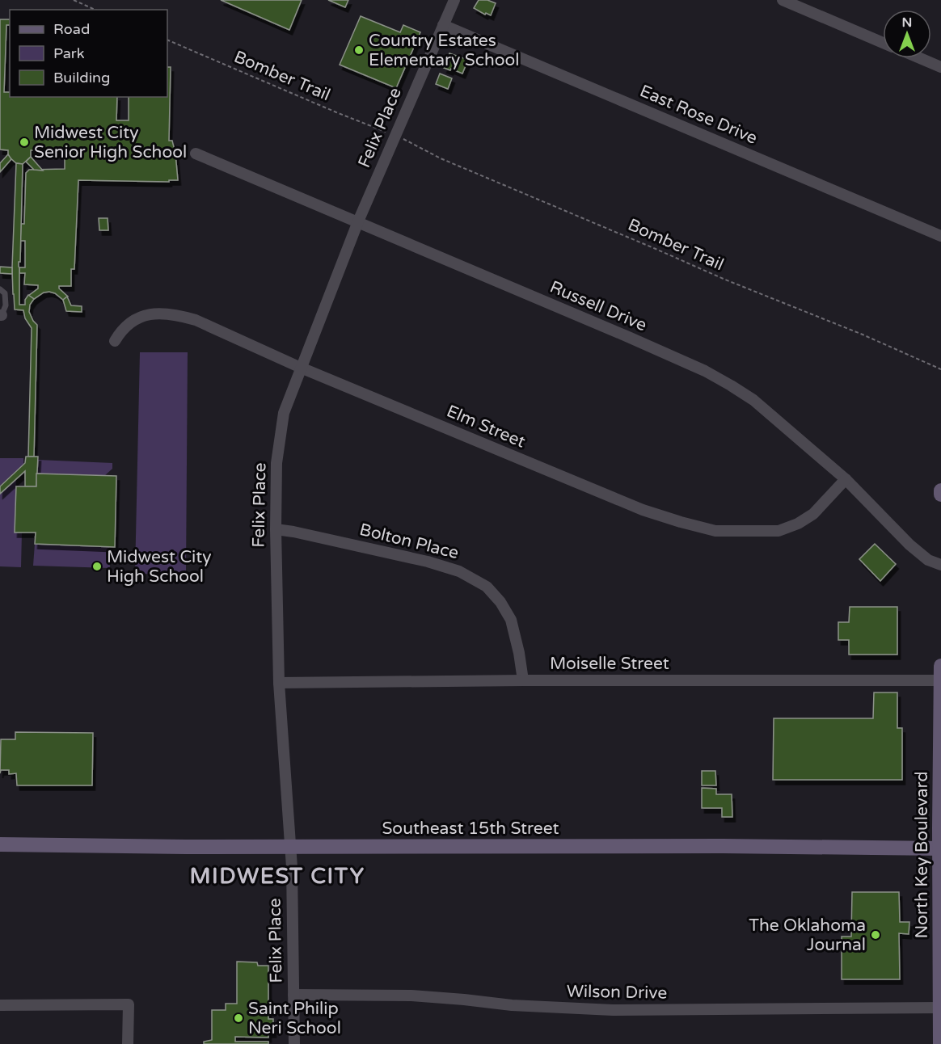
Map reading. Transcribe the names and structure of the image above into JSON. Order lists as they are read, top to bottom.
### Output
{
  "streets": {
    "main road": ["Southeast 15th Street", "North Key Boulevard"],
    "street": [
      "East Rose Drive",
      "Felix Place",
      "Russell Drive",
      "Elm Street",
      "Bolton Place",
      "Moiselle Street",
      "Wilson Drive"
    ],
    "path": ["Bomber Trail"]
  },
  "crossings": [
    ["East Rose Drive", "Felix Place"],
    ["Felix Place", "Russell Drive"],
    ["Felix Place", "Elm Street"],
    ["Felix Place", "Bolton Place"],
    ["Felix Place", "Moiselle Street"],
    ["Felix Place", "Southeast 15th Street"],
    ["Felix Place", "Wilson Drive"],
    ["Russell Drive", "Elm Street"],
    ["Bolton Place", "Moiselle Street"],
    ["Moiselle Street", "North Key Boulevard"],
    ["Southeast 15th Street", "North Key Boulevard"],
    ["North Key Boulevard", "Wilson Drive"]
  ],
  "districts": ["MIDWEST CITY"],
  "places": [
    "Country Estates Elementary School",
    "Midwest City Senior High School",
    "Midwest City High School",
    "The Oklahoma Journal",
    "Saint Philip Neri School"
  ],
  "legend": ["Road", "Park", "Building"],
  "north": "top"
}
